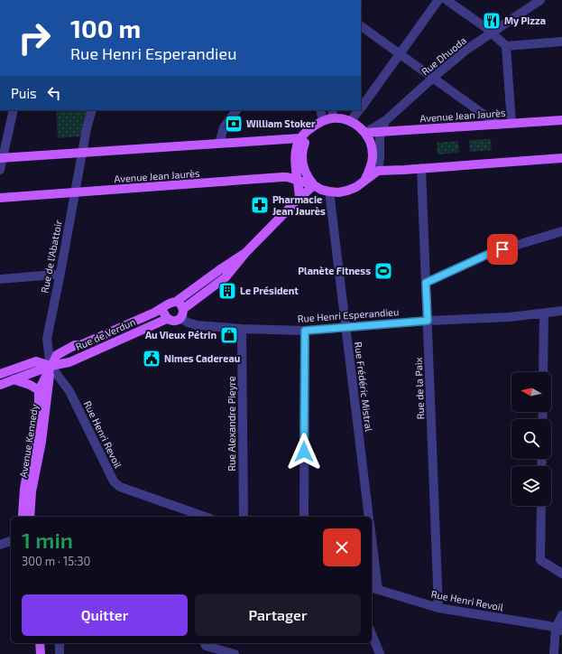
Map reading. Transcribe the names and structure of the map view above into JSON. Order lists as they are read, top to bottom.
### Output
{
  "streets": {
    "main road": ["Avenue Jean Jaurès", "Rue de Verdun", "Avenue Kennedy"],
    "street": [
      "Rue Dhuoda",
      "Rue de l'Abattoir",
      "Rue Henri Esperandieu",
      "Rue Frédéric Mistral",
      "Rue de la Paix",
      "Rue Alexandre Pieyre",
      "Rue Henri Revoil"
    ]
  },
  "crossings": [
    ["Rue Dhuoda", "Avenue Jean Jaurès"],
    ["Rue Dhuoda", "Rue de Verdun"],
    ["Rue Dhuoda", "Rue Frédéric Mistral"],
    ["Avenue Jean Jaurès", "Rue de l'Abattoir"],
    ["Avenue Jean Jaurès", "Rue de Verdun"],
    ["Avenue Jean Jaurès", "Rue Frédéric Mistral"],
    ["Rue de l'Abattoir", "Rue de Verdun"],
    ["Rue de l'Abattoir", "Rue Henri Revoil"],
    ["Rue de l'Abattoir", "Avenue Kennedy"],
    ["Rue Henri Esperandieu", "Rue de Verdun"],
    ["Rue Henri Esperandieu", "Rue Frédéric Mistral"],
    ["Rue Henri Esperandieu", "Rue de la Paix"],
    ["Rue Henri Esperandieu", "Rue Alexandre Pieyre"],
    ["Rue de Verdun", "Rue Frédéric Mistral"],
    ["Rue de Verdun", "Rue Henri Revoil"],
    ["Rue de Verdun", "Avenue Kennedy"],
    ["Rue de la Paix", "Rue Henri Revoil"],
    ["Rue Henri Revoil", "Avenue Kennedy"]
  ],
  "places": {
    "restaurant": ["My Pizza"],
    "bank": ["William Stoker"],
    "pharmacy": ["Pharmacie Jean Jaurès"],
    "sports": ["Planète Fitness"],
    "building": ["Le Président"],
    "shop": ["Au Vieux Pétrin"],
    "public building": ["Nimes Cadereau"]
  },
  "north": "left",
  "page": {
    "turn": ["100 m", "Rue Henri Esperandieu"],
    "then": "Puis",
    "heading": ["1 min", "300 m · 15:30"],
    "buttons": ["Quitter", "Partager"]
  }
}
